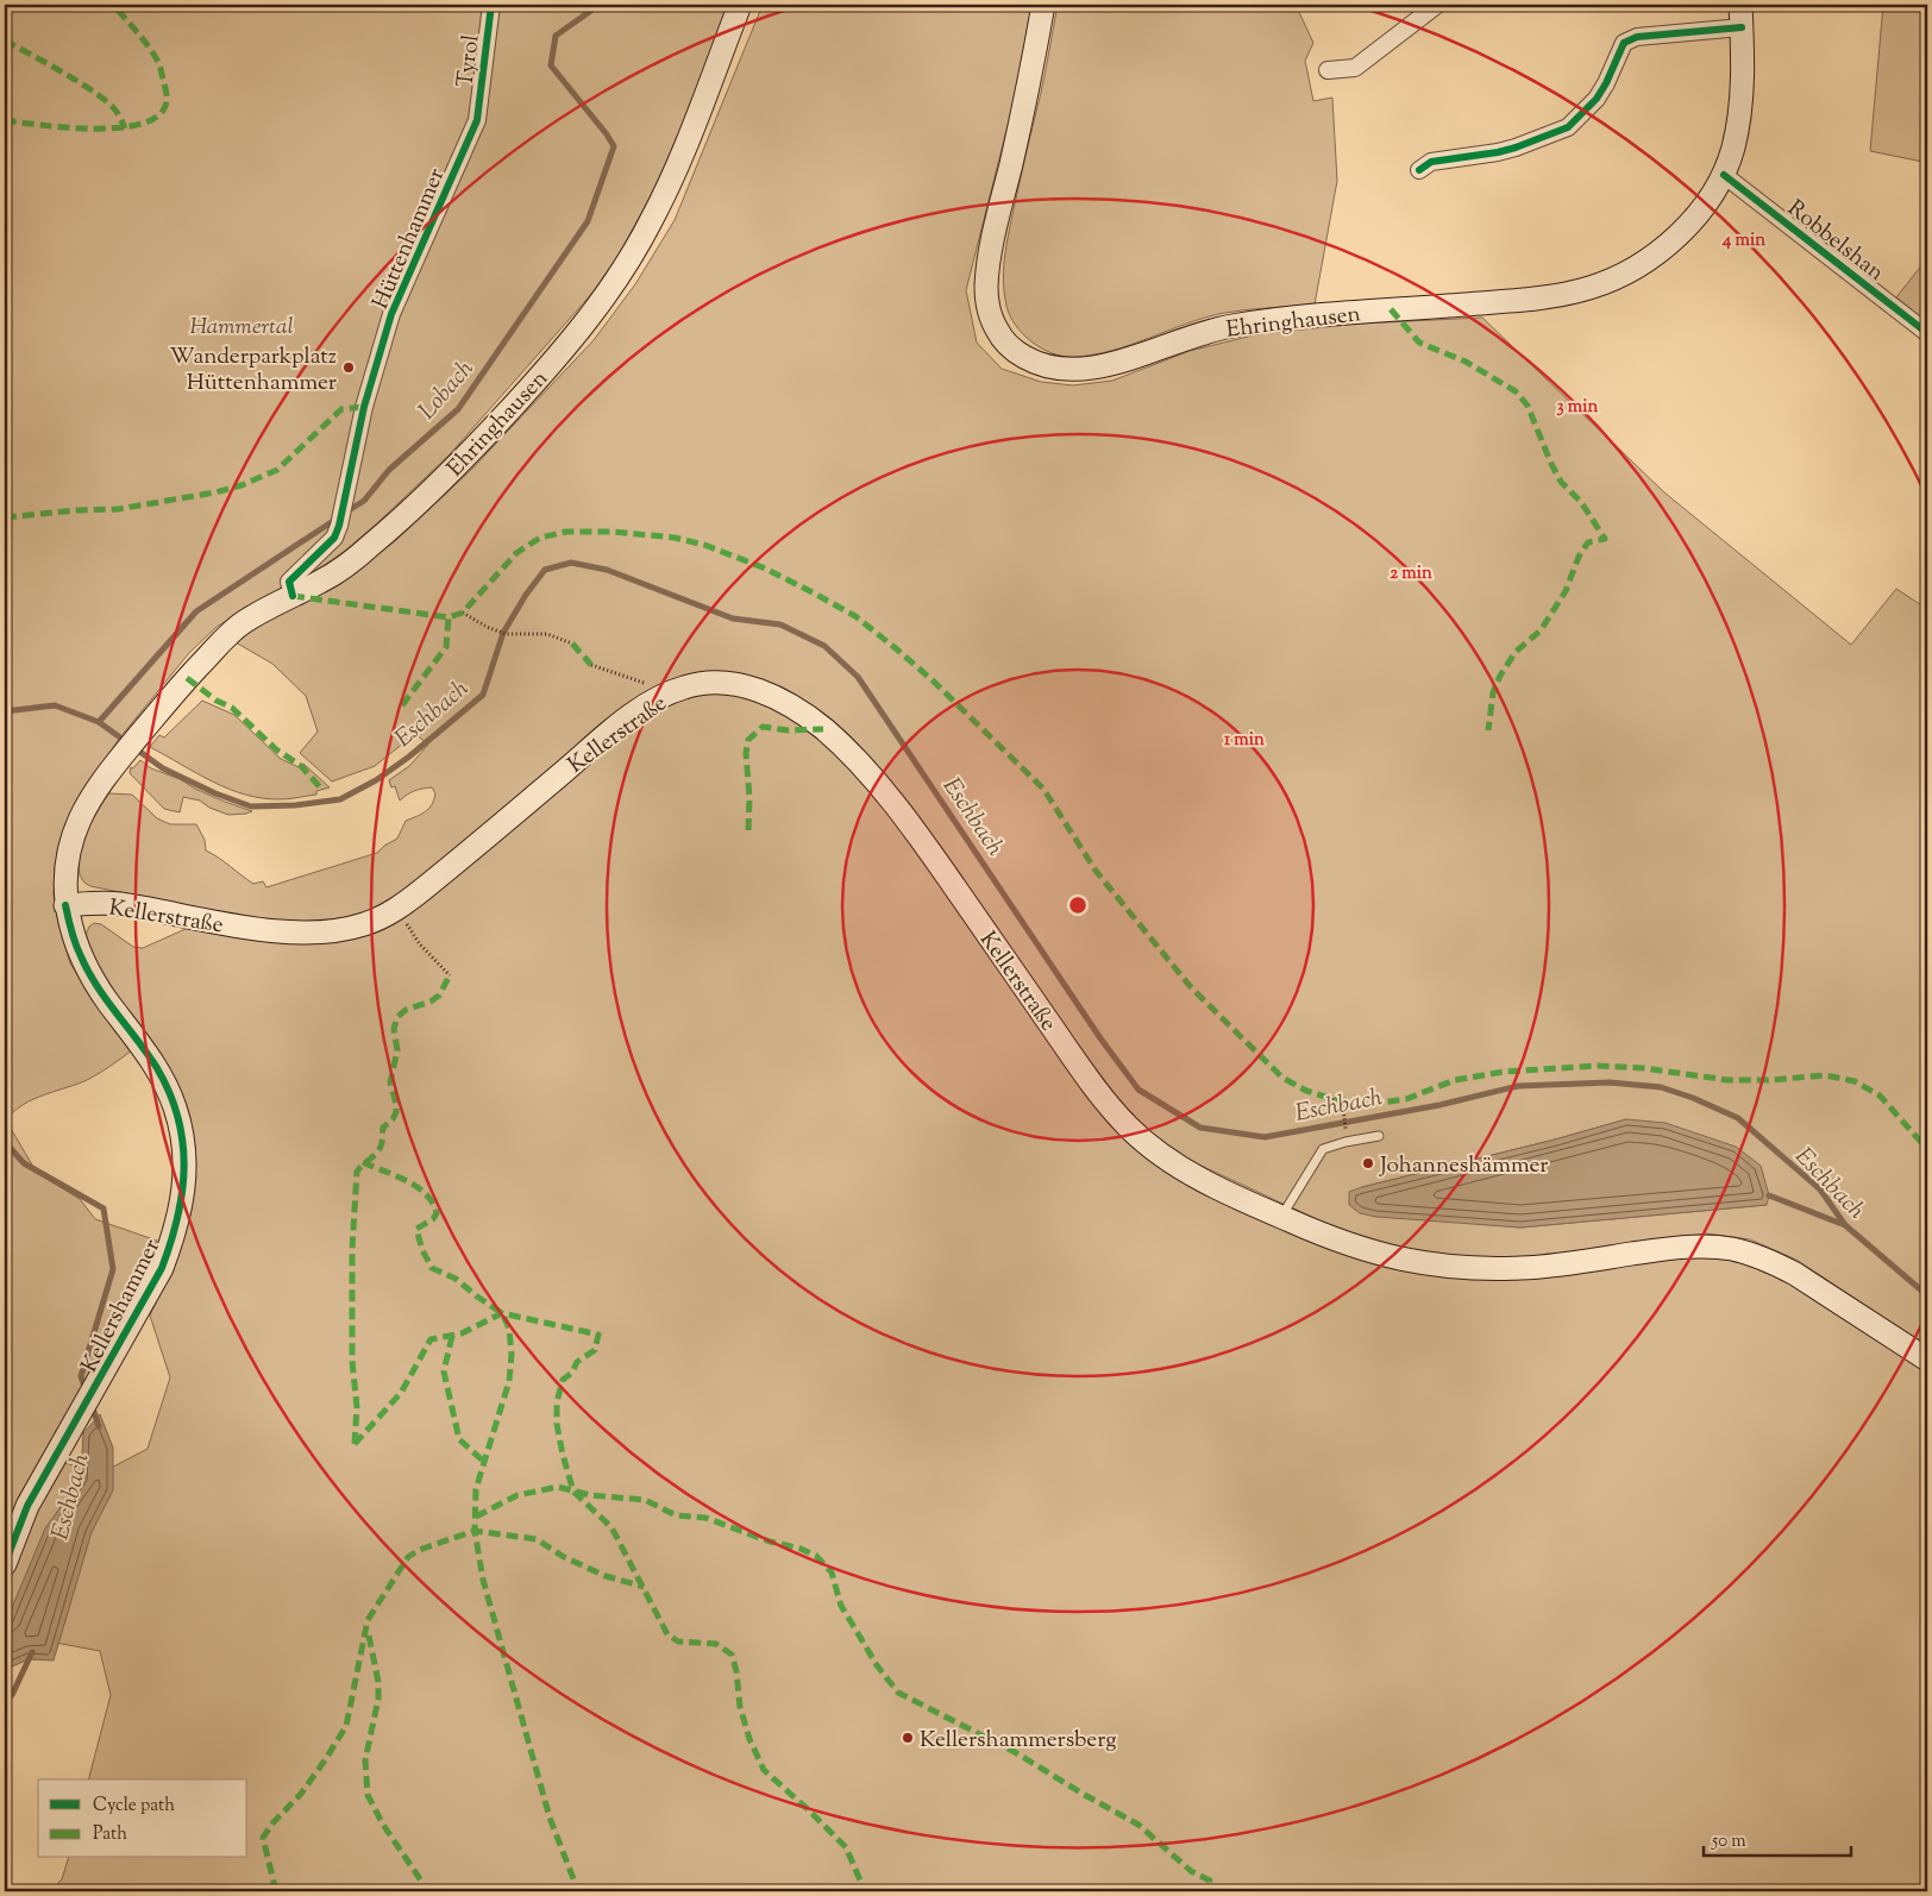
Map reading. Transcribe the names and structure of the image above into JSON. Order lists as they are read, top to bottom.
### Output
{
  "streets": {
    "main road": ["Ehringhausen", "Kellerstraße", "Kellershammer"],
    "street": ["Tyrol", "Hüttenhammer", "Robbelshan"]
  },
  "crossings": [
    ["Tyrol", "Hüttenhammer"],
    ["Hüttenhammer", "Ehringhausen"],
    ["Robbelshan", "Ehringhausen"],
    ["Ehringhausen", "Kellershammer"],
    ["Kellerstraße", "Kellershammer"]
  ],
  "water": ["Lobach", "Eschbach"],
  "parks": ["Hammertal"],
  "places": ["Wanderparkplatz Hüttenhammer", "Johanneshämmer", "Kellershammersberg"],
  "legend": ["Cycle path", "Path"],
  "scale_bar": "50 m",
  "rings": [
    "4 min",
    "3 min",
    "2 min",
    "1 min"
  ]
}
